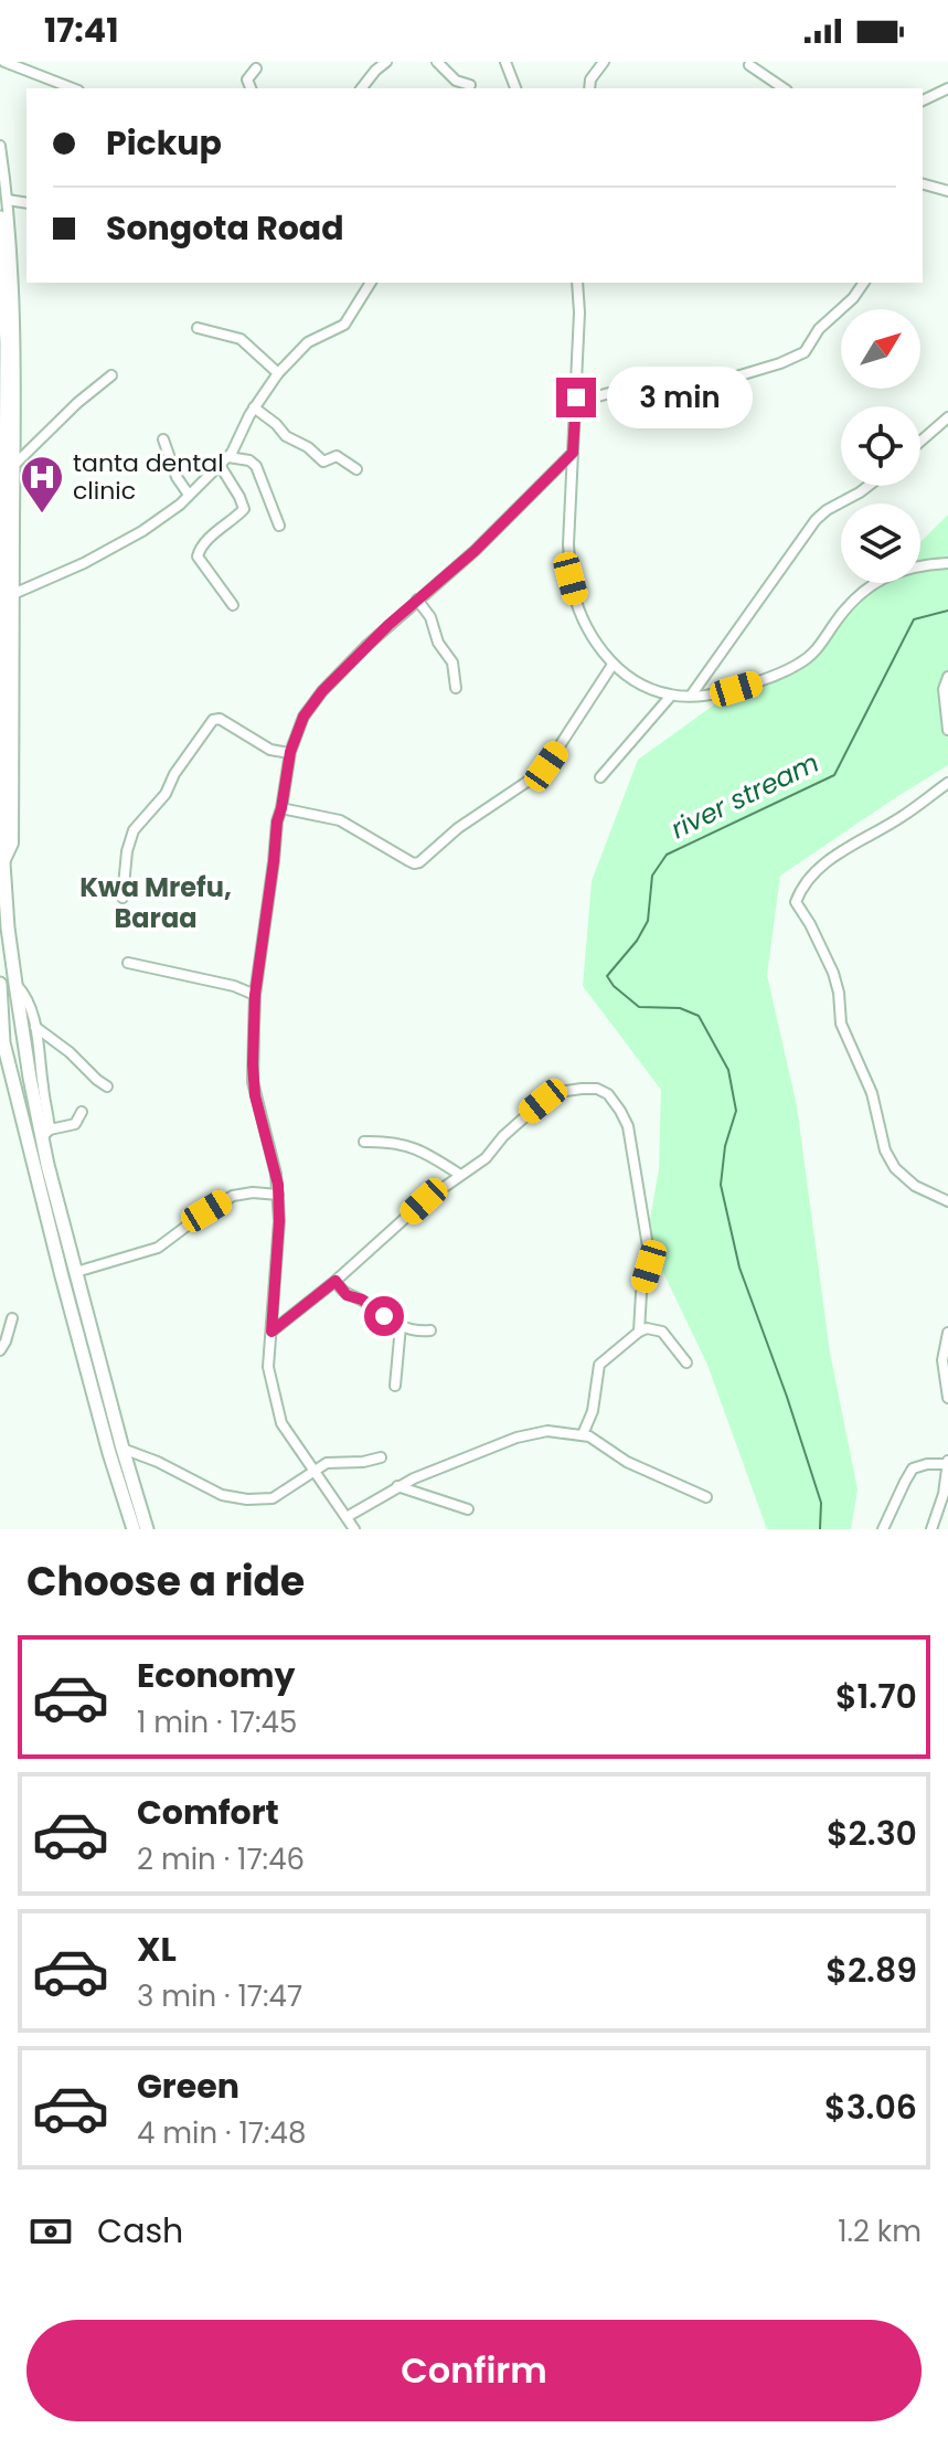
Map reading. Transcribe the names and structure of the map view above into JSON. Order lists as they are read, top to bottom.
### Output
{
  "districts": ["Kwa Mrefu, Baraa"],
  "water": ["river stream"],
  "places": {
    "hospital": ["tanta dental clinic"]
  },
  "north": "top right",
  "page": {
    "status": "17:41",
    "banner": ["Pickup", "Songota Road"],
    "bubble": "3 min",
    "heading": "Choose a ride",
    "list": [
      {
        "name": "Economy",
        "note": "1 min · 17:45",
        "value": "$1.70"
      },
      {
        "name": "Comfort",
        "note": "2 min · 17:46",
        "value": "$2.30"
      },
      {
        "name": "XL",
        "note": "3 min · 17:47",
        "value": "$2.89"
      },
      {
        "name": "Green",
        "note": "4 min · 17:48",
        "value": "$3.06"
      }
    ],
    "pay": ["Cash", "1.2 km"],
    "buttons": "Confirm"
  }
}
